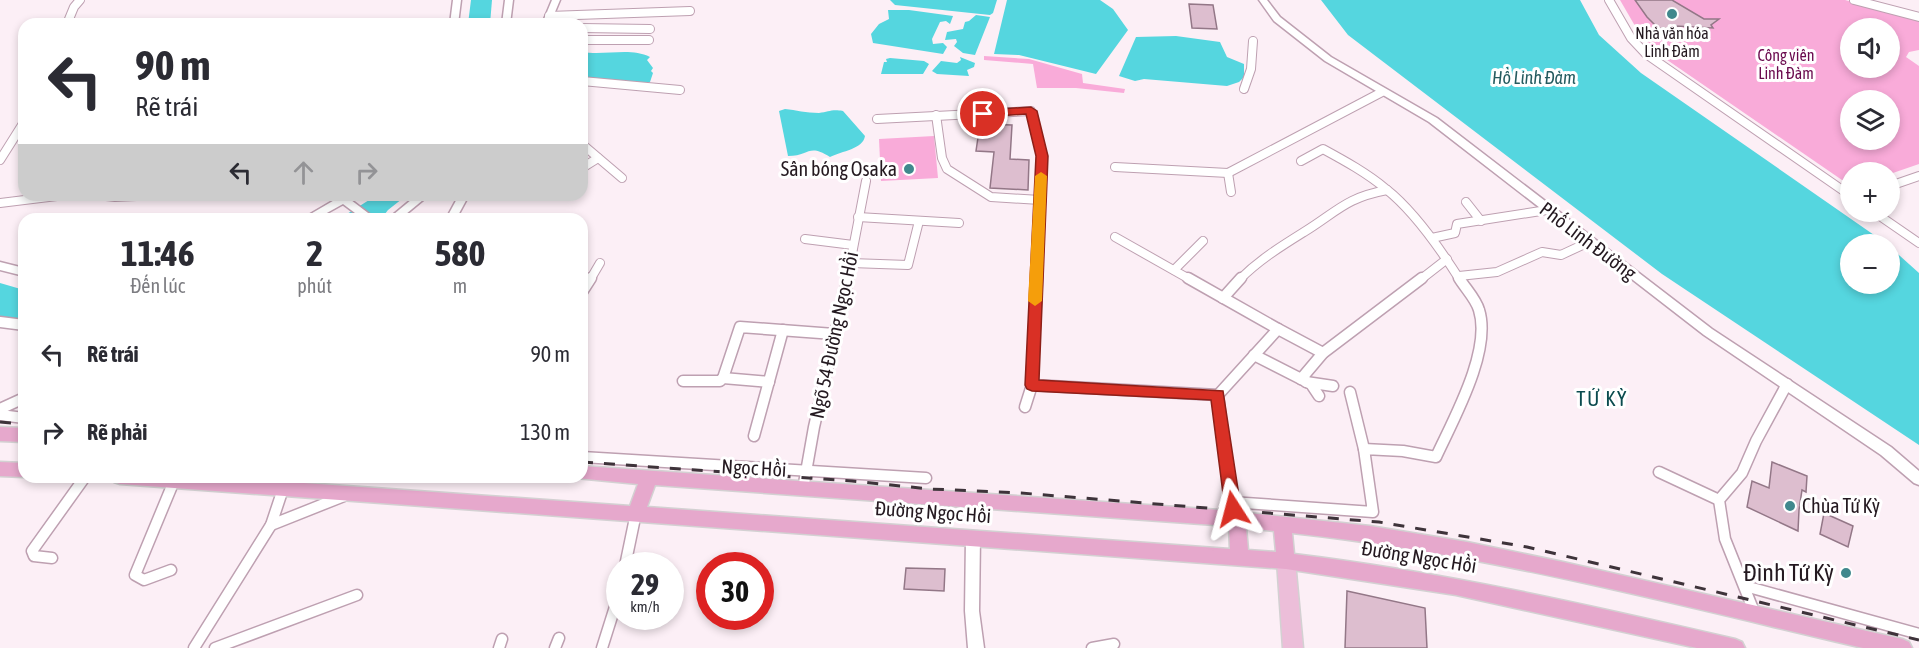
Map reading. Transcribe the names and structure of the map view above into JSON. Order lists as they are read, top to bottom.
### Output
{
  "streets": {
    "highway": ["Đường Ngọc Hồi"],
    "street": ["Phố Linh Đường", "Ngõ 54 Đường Ngọc Hồi", "Ngọc Hồi"]
  },
  "crossings": [
    ["Ngõ 54 Đường Ngọc Hồi", "Ngọc Hồi"],
    ["Ngõ 54 Đường Ngọc Hồi", "Đường Ngọc Hồi"]
  ],
  "districts": ["TỨ KỲ"],
  "water": ["Hồ Linh Đàm"],
  "parks": ["Công viên Linh Đàm"],
  "places": [
    "Nhà văn hóa Linh Đàm",
    "Sân bóng Osaka",
    "Chùa Tứ Kỳ",
    "Đình Tứ Kỳ"
  ],
  "page": {
    "map_buttons": ["+", "−"],
    "turn": ["90 m", "Rẽ trái"],
    "eta": [
      "11:46",
      "Đến lúc",
      "2",
      "phút",
      "580",
      "m"
    ],
    "list": [
      {
        "name": "Rẽ trái",
        "value": "90 m"
      },
      {
        "name": "Rẽ phải",
        "value": "130 m"
      }
    ],
    "speed": "29 km/h",
    "limit": "30"
  }
}
